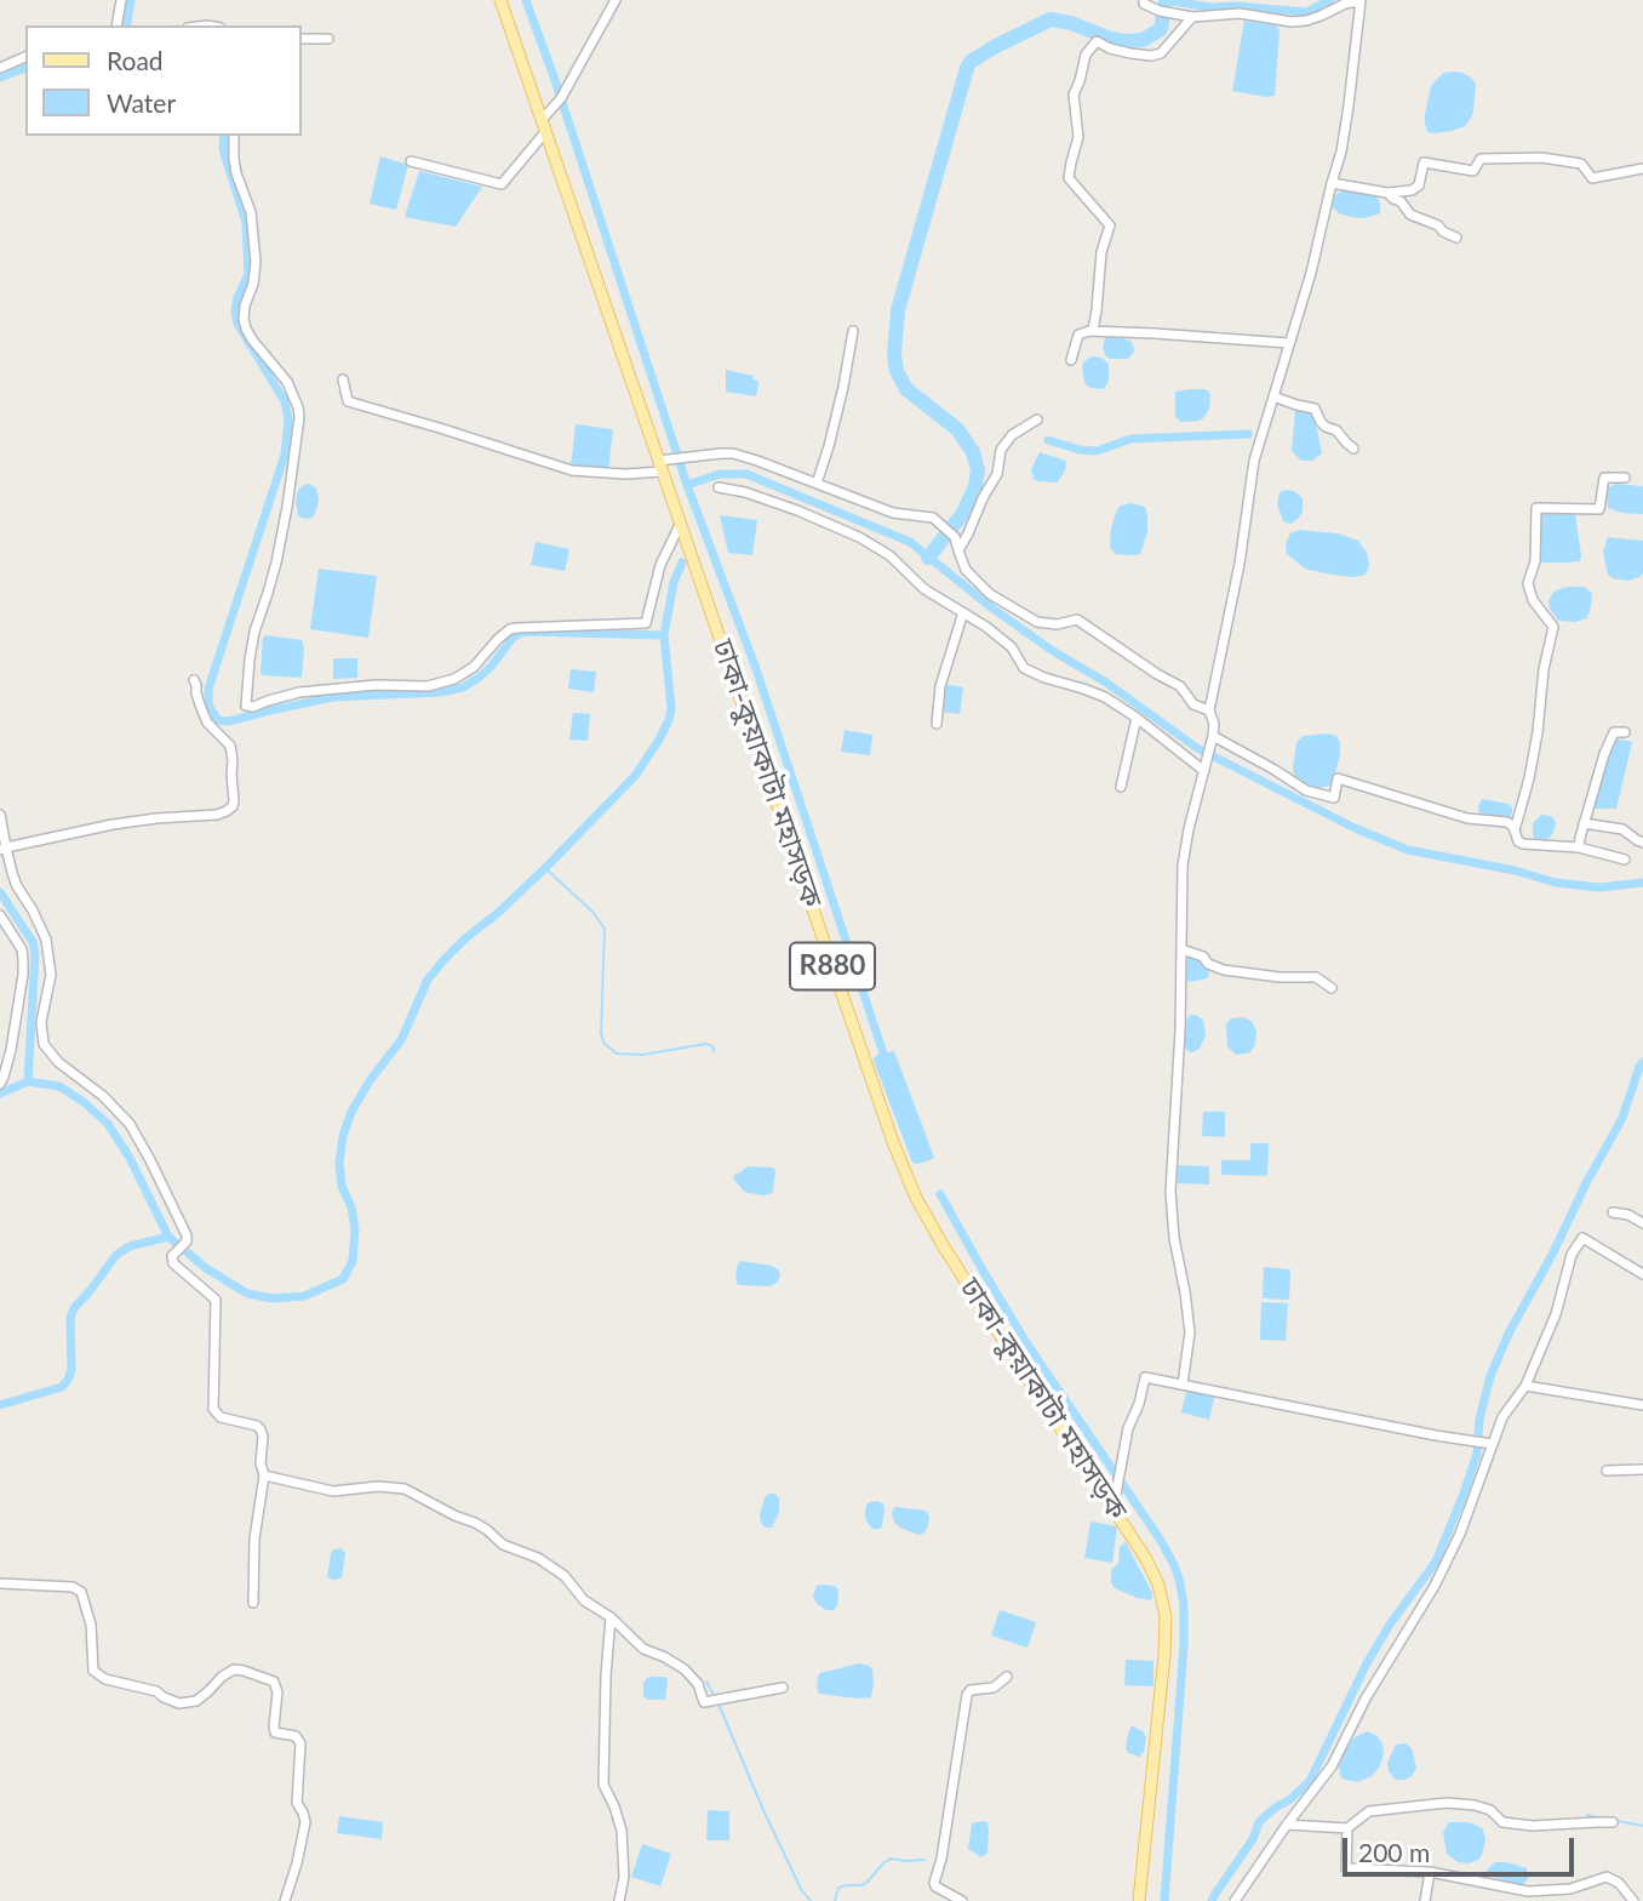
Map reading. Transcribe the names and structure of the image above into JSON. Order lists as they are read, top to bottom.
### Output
{
  "streets": {
    "main road": ["ঢাকা-কুয়াকাটা মহাসড়ক", "R880"]
  },
  "legend": ["Road", "Water"],
  "scale_bar": "200 m"
}
